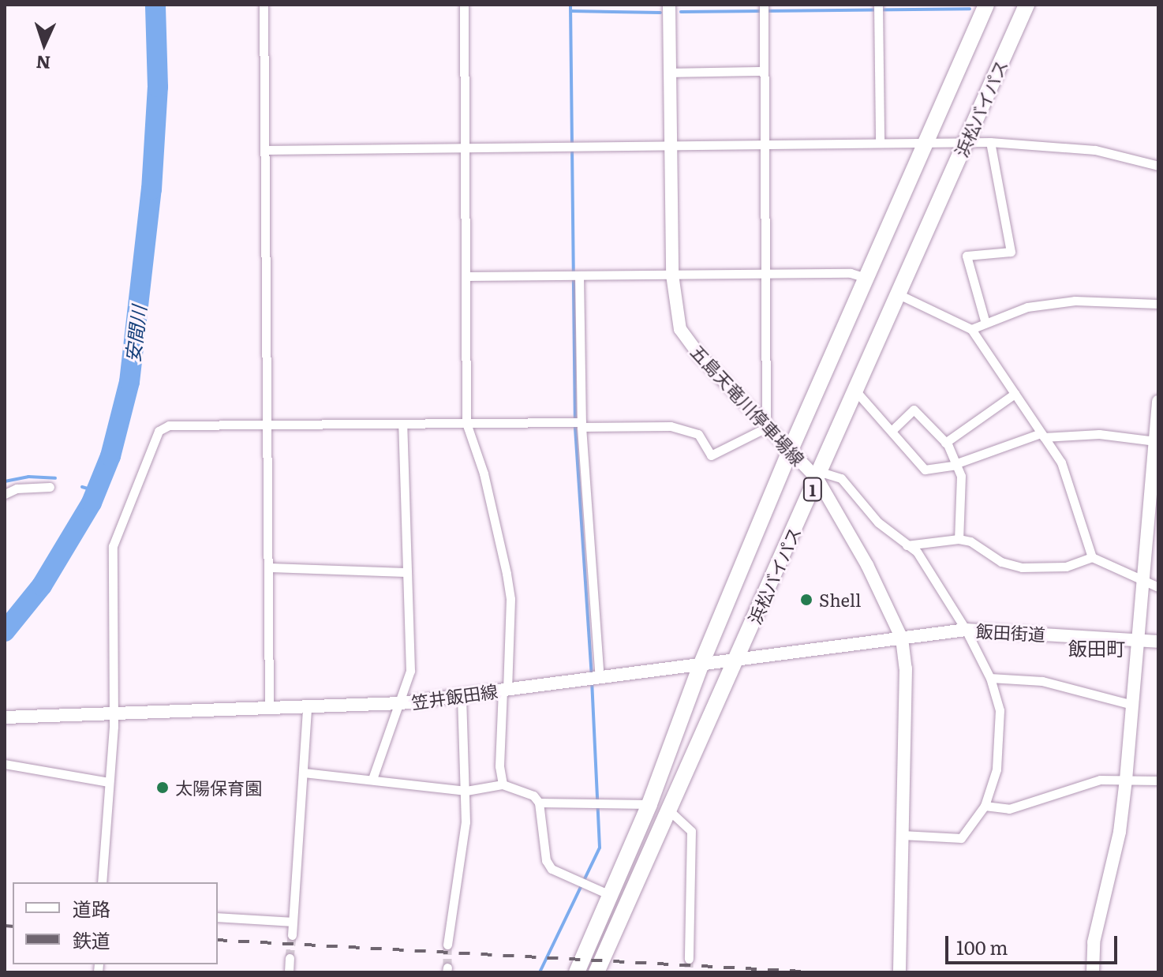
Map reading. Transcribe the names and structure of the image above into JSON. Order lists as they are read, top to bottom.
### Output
{
  "streets": {
    "highway": ["浜松バイパス", "1"],
    "main road": ["五島天竜川停車場線", "飯田街道", "笠井飯田線"]
  },
  "crossings": [
    ["浜松バイパス", "五島天竜川停車場線"],
    ["浜松バイパス", "笠井飯田線"],
    ["五島天竜川停車場線", "飯田街道"],
    ["五島天竜川停車場線", "笠井飯田線"],
    ["飯田街道", "笠井飯田線"]
  ],
  "districts": ["飯田町"],
  "water": ["安間川"],
  "places": ["Shell", "太陽保育園"],
  "legend": ["道路", "鉄道"],
  "scale_bar": "100 m",
  "north": "bottom"
}
